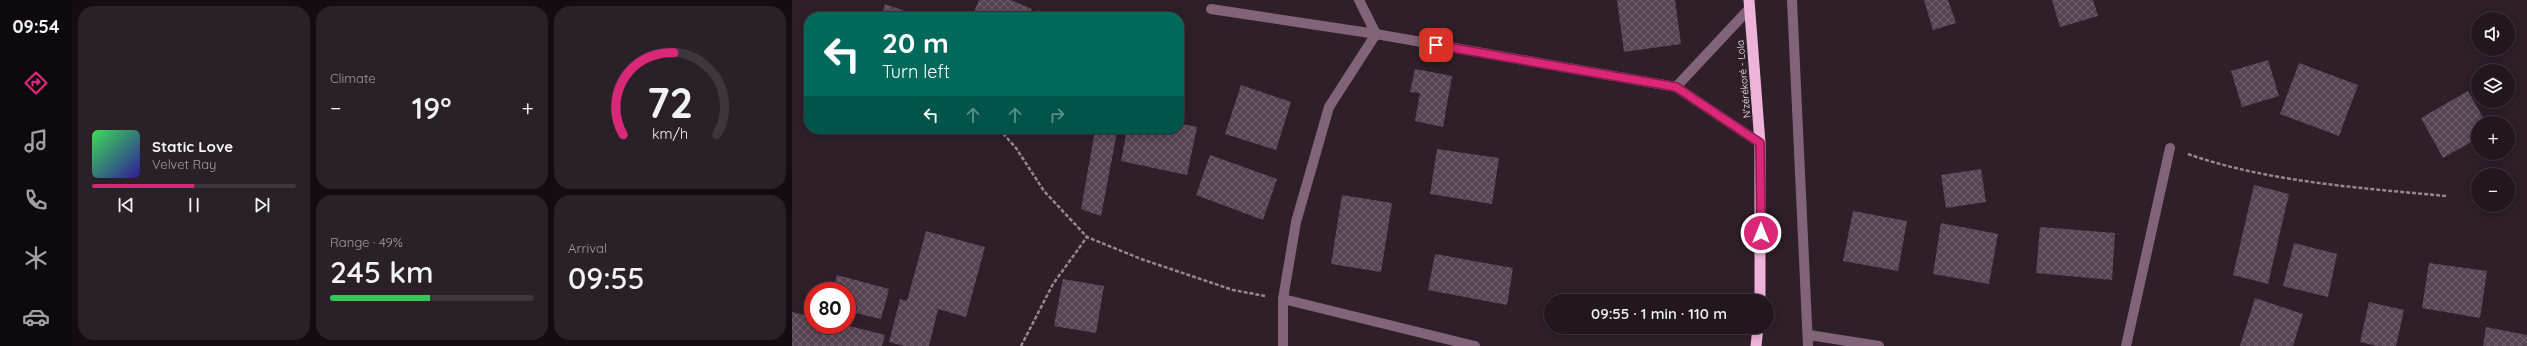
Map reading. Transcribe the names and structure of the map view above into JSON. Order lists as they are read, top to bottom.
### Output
{
  "streets": {
    "highway": ["N'zérékoré - Lola"]
  },
  "page": {
    "tabs": "09:54",
    "tile": [
      "Climate",
      ["Range · 49%", "245 km"],
      ["Arrival", "09:55"]
    ],
    "map_buttons": ["+", "−"],
    "turn": ["20 m", "Turn left"],
    "heat": ["−", "19°", "+"],
    "song": ["Static Love", "Velvet Ray"],
    "limit": "80",
    "trip": "09:55 · 1 min · 110 m",
    "gauge": ["72", "km/h"]
  }
}
